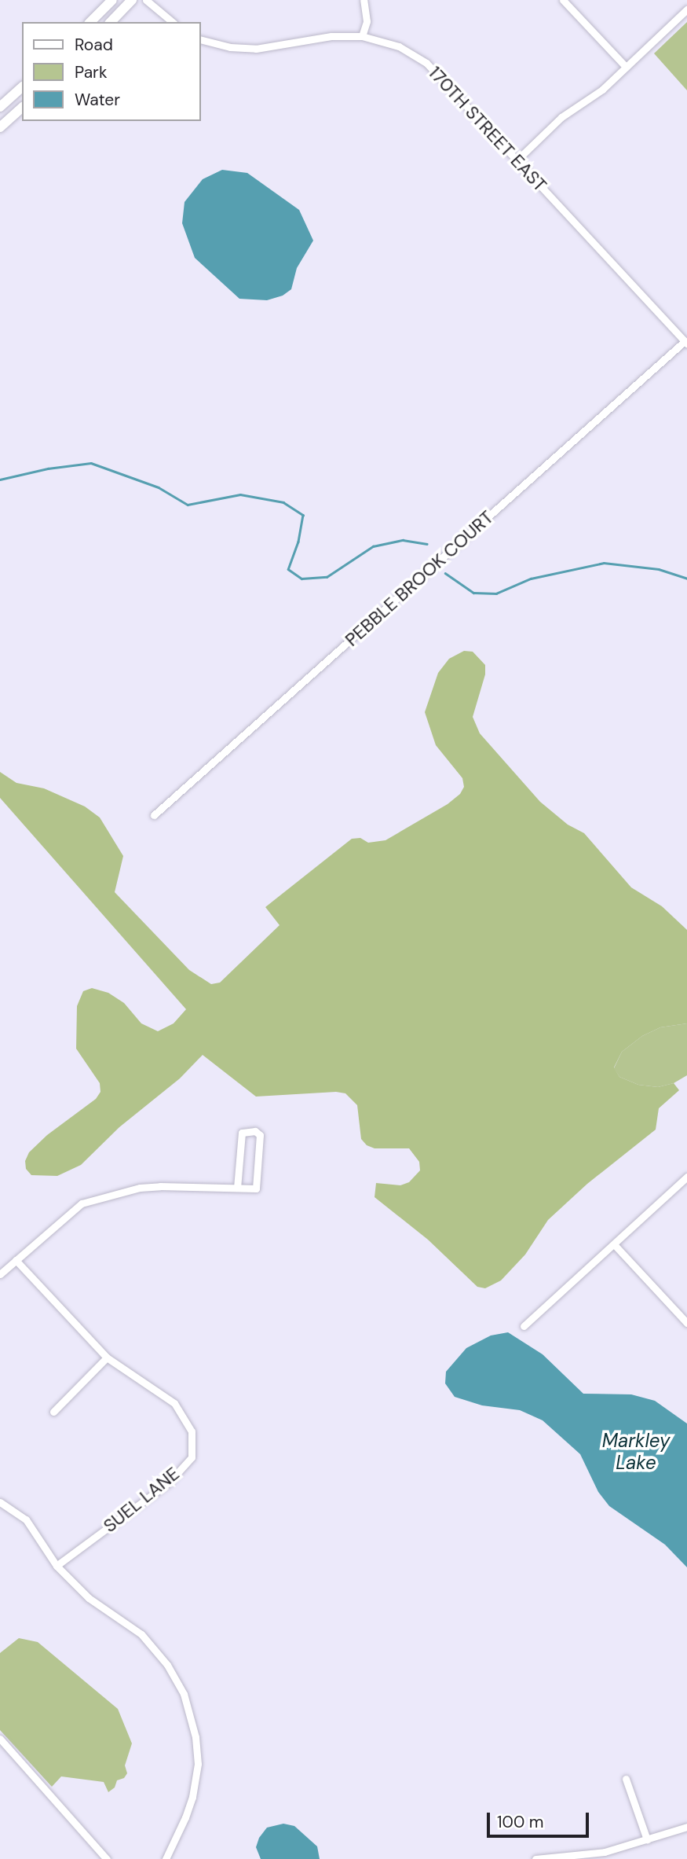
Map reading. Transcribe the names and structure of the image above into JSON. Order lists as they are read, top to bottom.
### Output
{
  "streets": {
    "street": ["170TH STREET EAST", "PEBBLE BROOK COURT", "SUEL LANE"]
  },
  "crossings": [
    ["170TH STREET EAST", "PEBBLE BROOK COURT"]
  ],
  "water": ["Markley Lake"],
  "legend": ["Road", "Park", "Water"],
  "scale_bar": "100 m"
}
